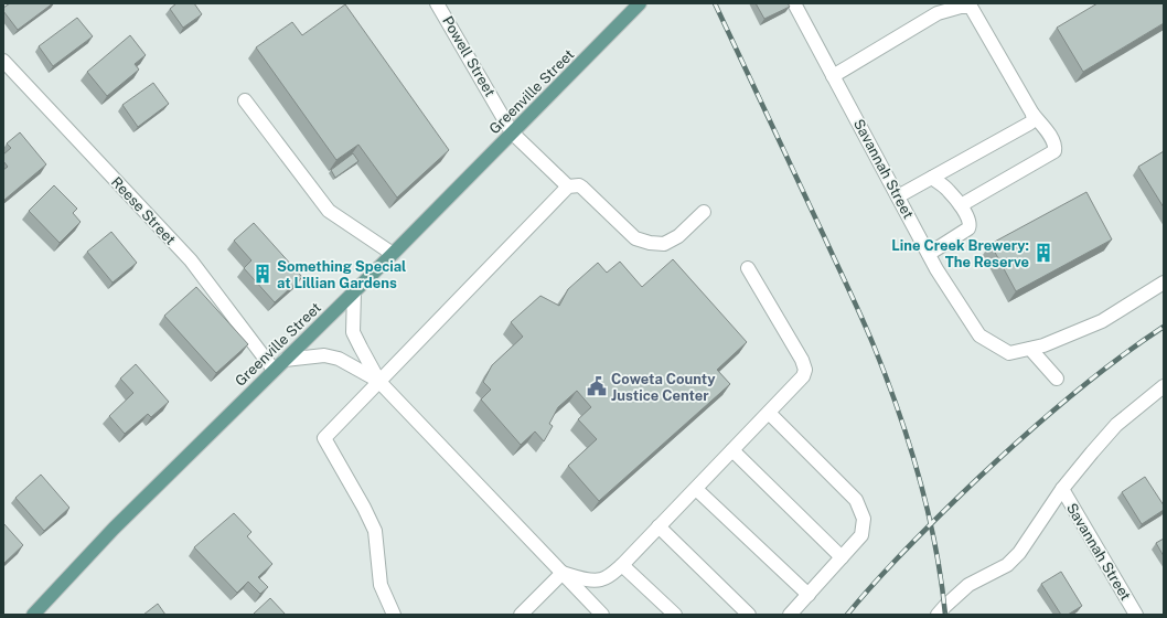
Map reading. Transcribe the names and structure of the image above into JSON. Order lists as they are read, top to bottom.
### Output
{
  "streets": {
    "main road": ["Greenville Street"],
    "street": ["Powell Street", "Savannah Street", "Reese Street"]
  },
  "crossings": [
    ["Powell Street", "Greenville Street"],
    ["Greenville Street", "Reese Street"]
  ],
  "places": {
    "building": ["Line Creek Brewery: The Reserve", "Something Special at Lillian Gardens"],
    "public building": ["Coweta County Justice Center"]
  }
}
